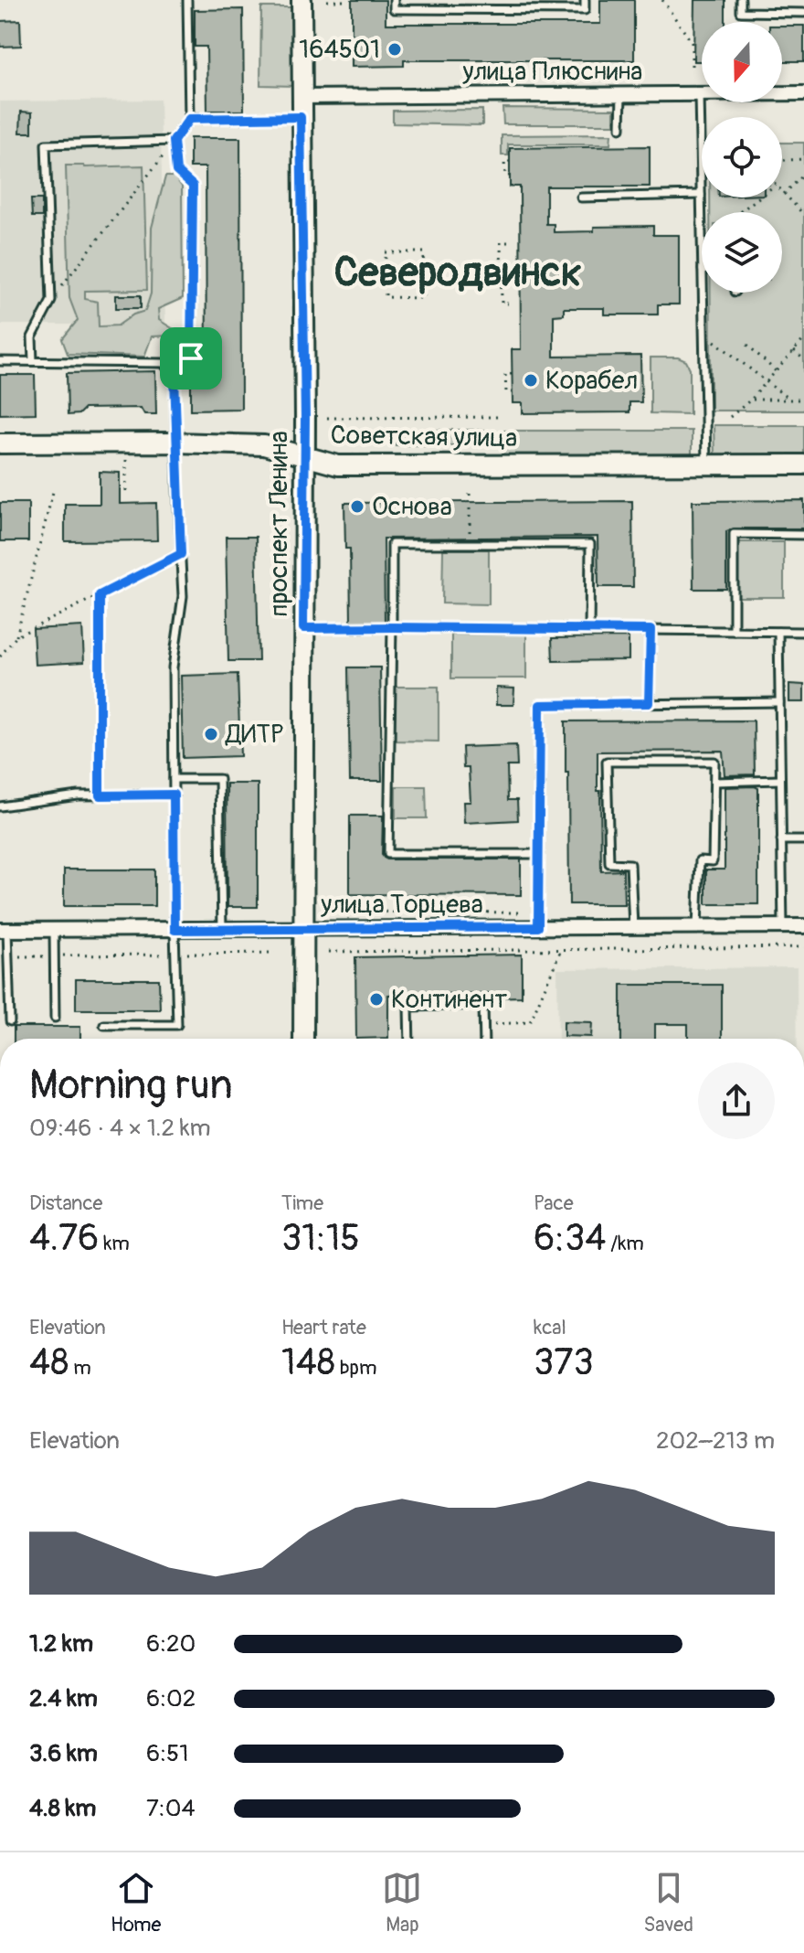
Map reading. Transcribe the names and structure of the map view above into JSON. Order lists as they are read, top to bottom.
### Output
{
  "streets": {
    "main road": ["Советская улица", "проспект Ленина"],
    "street": ["улица Плюснина", "улица Торцева"]
  },
  "crossings": [
    ["улица Плюснина", "проспект Ленина"],
    ["Советская улица", "проспект Ленина"],
    ["проспект Ленина", "улица Торцева"]
  ],
  "districts": ["Северодвинск"],
  "places": [
    "164501",
    "Корабел",
    "Основа",
    "ДИТР",
    "Континент"
  ],
  "north": "bottom",
  "page": {
    "heading": ["Morning run", "09:46 · 4 × 1.2 km"],
    "stats": [
      ["Distance", "4.76 km"],
      ["Time", "31:15"],
      ["Pace", "6:34 /km"],
      ["Elevation", "48 m"],
      ["Heart rate", "148 bpm"],
      ["kcal", "373"]
    ],
    "chart": ["Elevation", "202–213 m"],
    "list": [
      {
        "name": "1.2 km",
        "note": "6:20"
      },
      {
        "name": "2.4 km",
        "note": "6:02"
      },
      {
        "name": "3.6 km",
        "note": "6:51"
      },
      {
        "name": "4.8 km",
        "note": "7:04"
      }
    ],
    "tabs": ["Home", "Map", "Saved"]
  }
}
